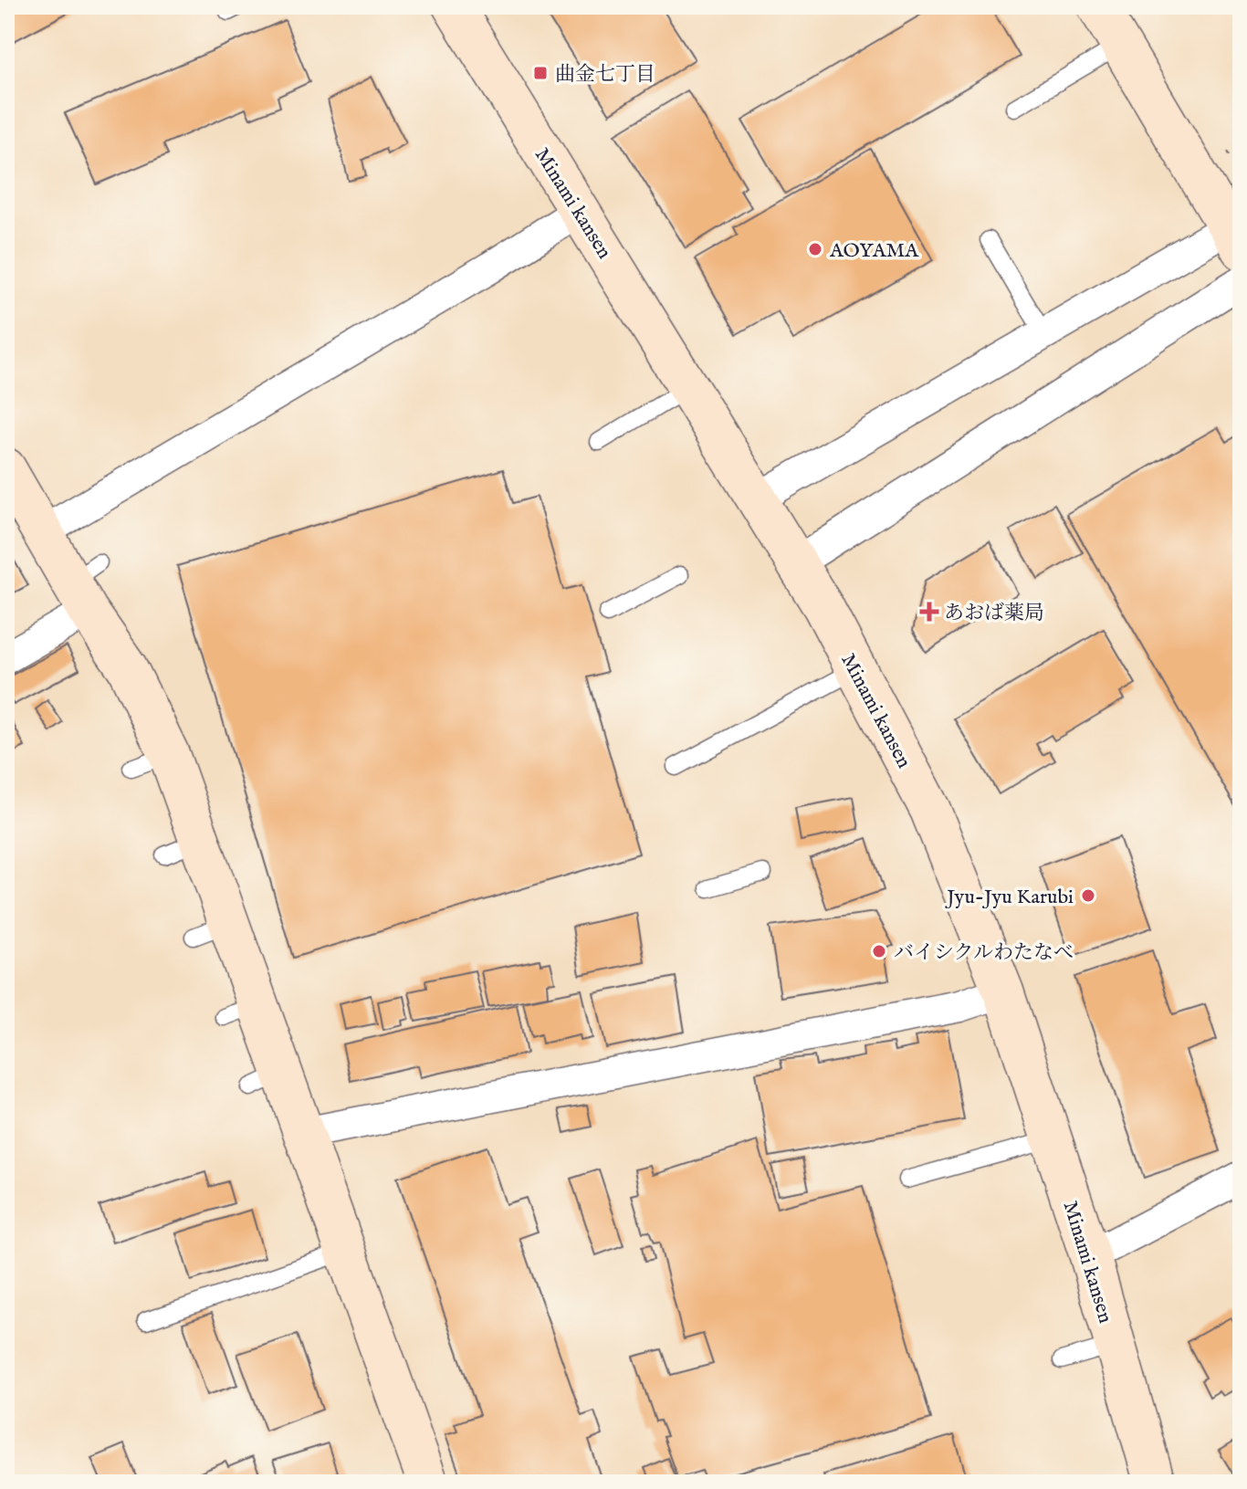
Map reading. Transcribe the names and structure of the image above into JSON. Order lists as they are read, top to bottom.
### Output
{
  "streets": {
    "main road": ["Minami kansen"]
  },
  "places": {
    "transit": ["曲金七丁目"],
    "other": ["AOYAMA", "Jyu-Jyu Karubi", "バイシクルわたなべ"],
    "health": ["あおば薬局"]
  }
}
